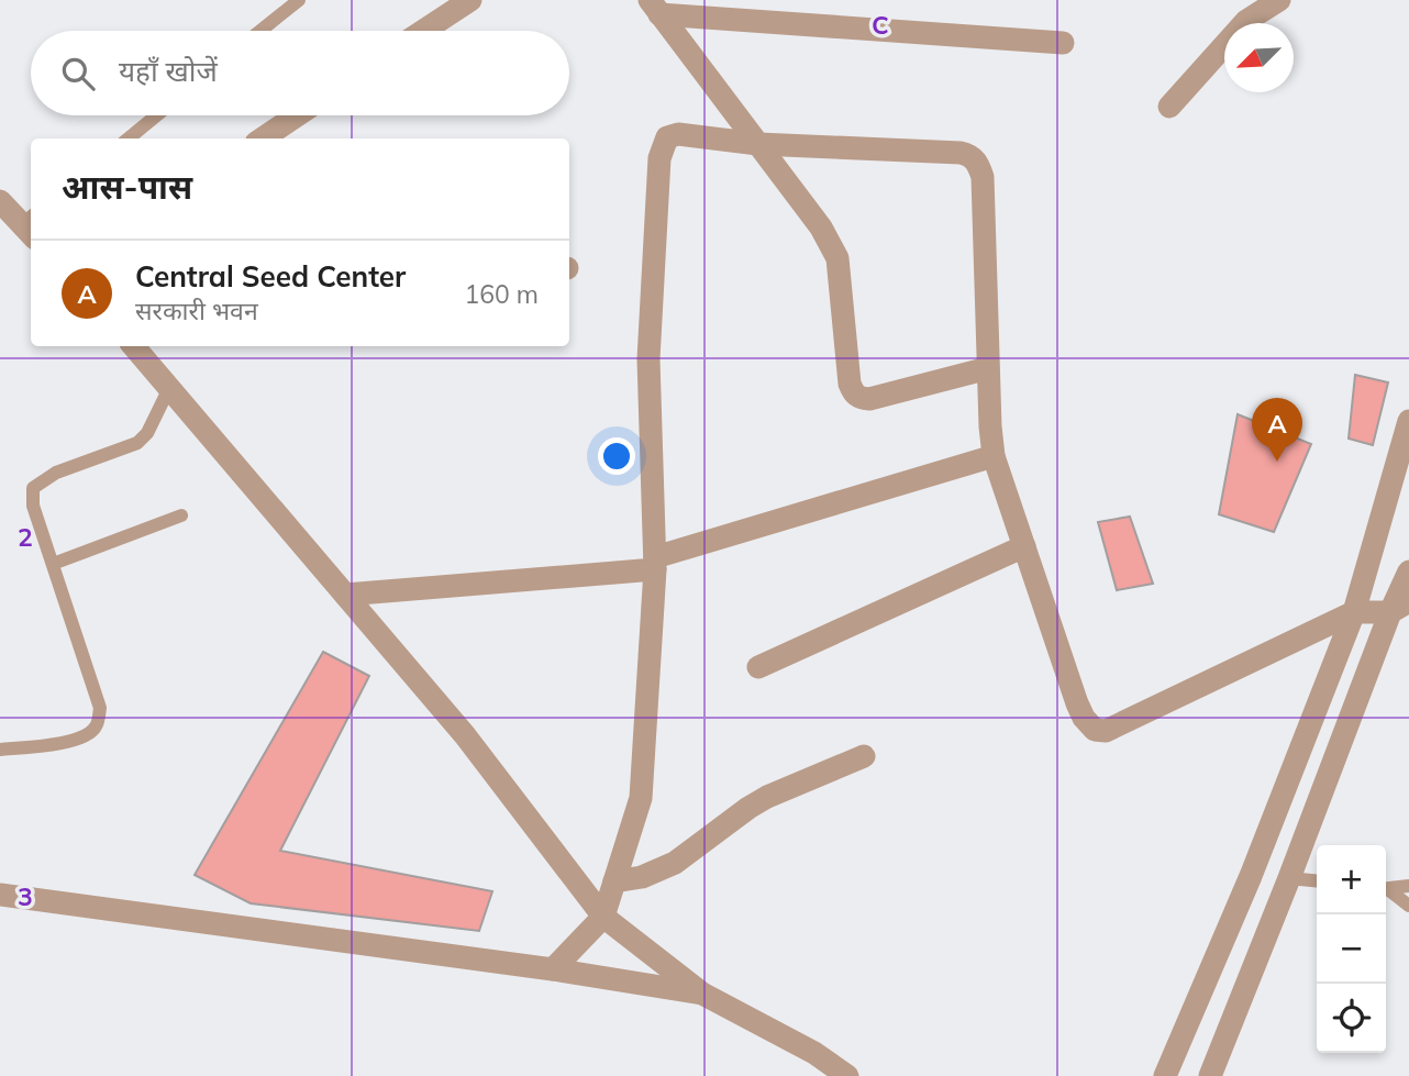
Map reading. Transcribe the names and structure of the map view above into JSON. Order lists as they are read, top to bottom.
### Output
{
  "north": "bottom left",
  "page": {
    "search": "यहाँ खोजें",
    "heading": "आस-पास",
    "list": [
      {
        "mark": "A",
        "name": "Central Seed Center",
        "note": "सरकारी भवन",
        "value": "160 m"
      }
    ],
    "pins": "A",
    "map_buttons": ["+", "−"]
  },
  "grid": {
    "columns": ["C"],
    "rows": ["2", "3"]
  }
}
